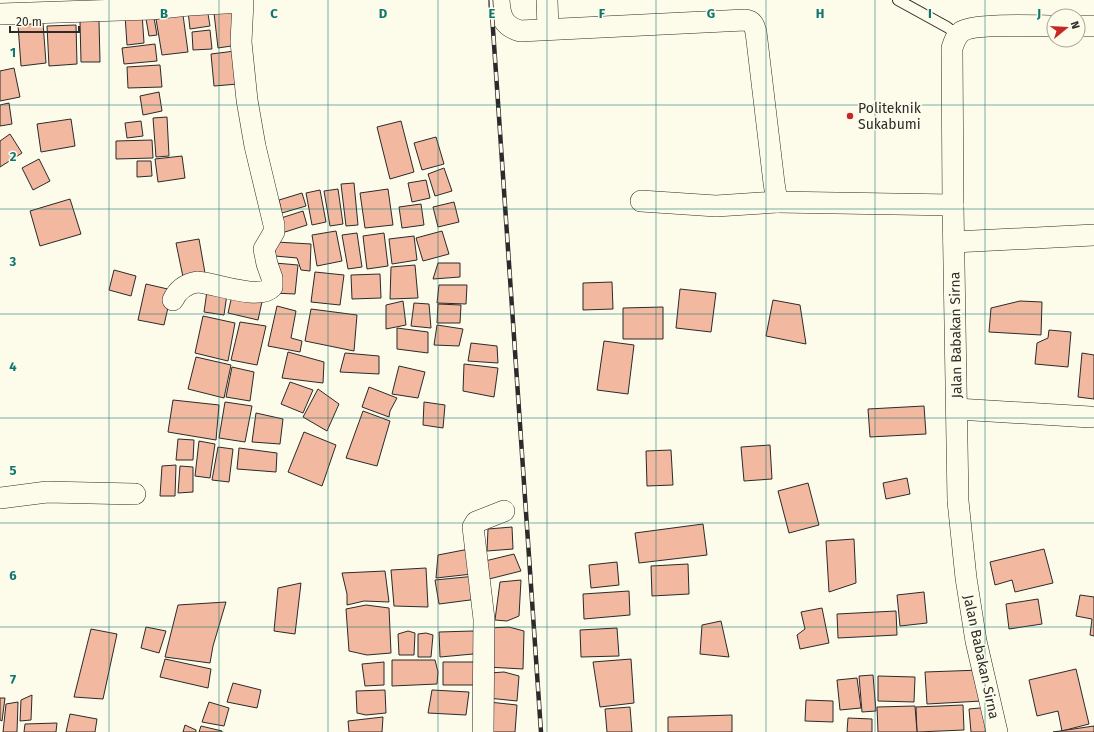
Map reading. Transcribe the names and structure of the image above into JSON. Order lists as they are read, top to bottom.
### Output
{
  "streets": {
    "street": ["Jalan Babakan Sirna"]
  },
  "places": ["Politeknik Sukabumi"],
  "scale_bar": "20 m",
  "north": "right",
  "grid": {
    "columns": [
      "B",
      "C",
      "D",
      "E",
      "F",
      "G",
      "H",
      "I",
      "J"
    ],
    "rows": [
      "1",
      "2",
      "3",
      "4",
      "5",
      "6",
      "7"
    ]
  }
}
